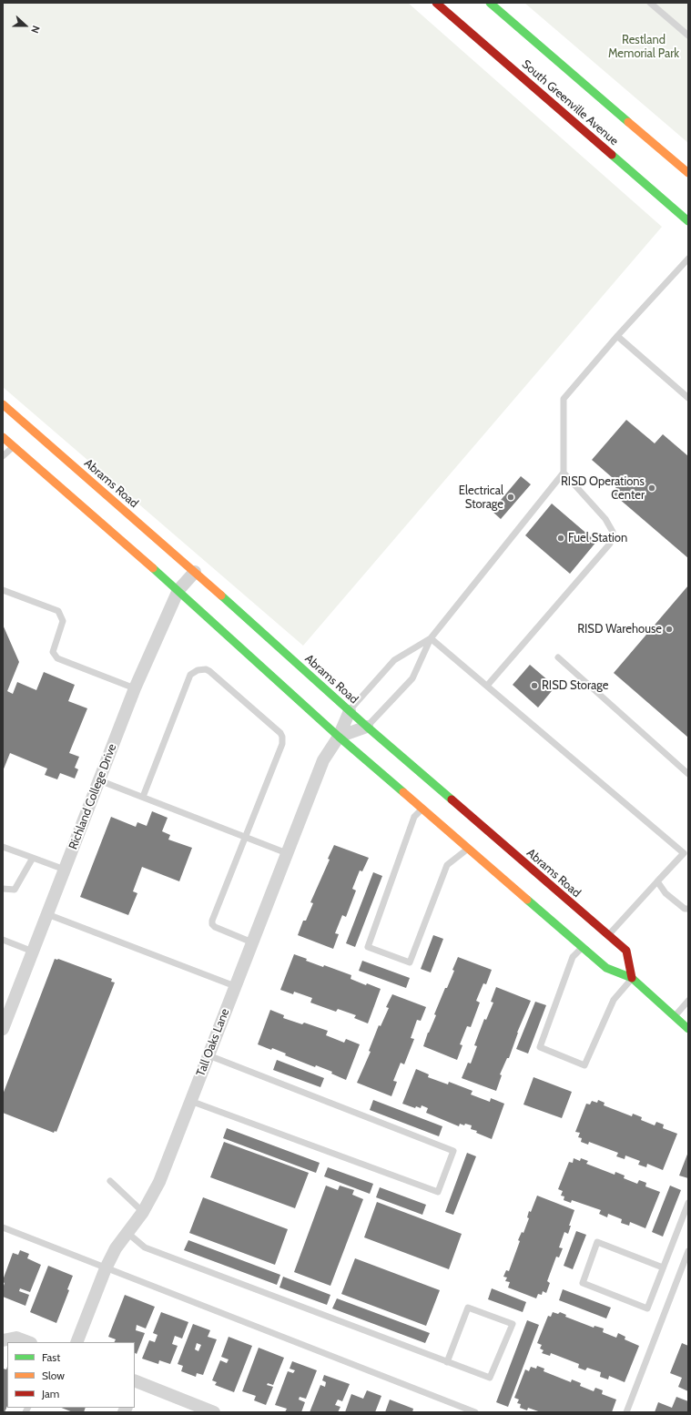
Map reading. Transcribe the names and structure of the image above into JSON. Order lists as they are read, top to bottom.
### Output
{
  "streets": {
    "main road": ["South Greenville Avenue", "Abrams Road"],
    "street": ["Richland College Drive", "Tall Oaks Lane"]
  },
  "crossings": [
    ["Abrams Road", "Richland College Drive"],
    ["Abrams Road", "Tall Oaks Lane"]
  ],
  "parks": ["Restland Memorial Park"],
  "places": [
    "RISD Operations Center",
    "Electrical Storage",
    "Fuel Station",
    "RISD Warehouse",
    "RISD Storage"
  ],
  "legend": ["Fast", "Slow", "Jam"],
  "north": "right"
}
